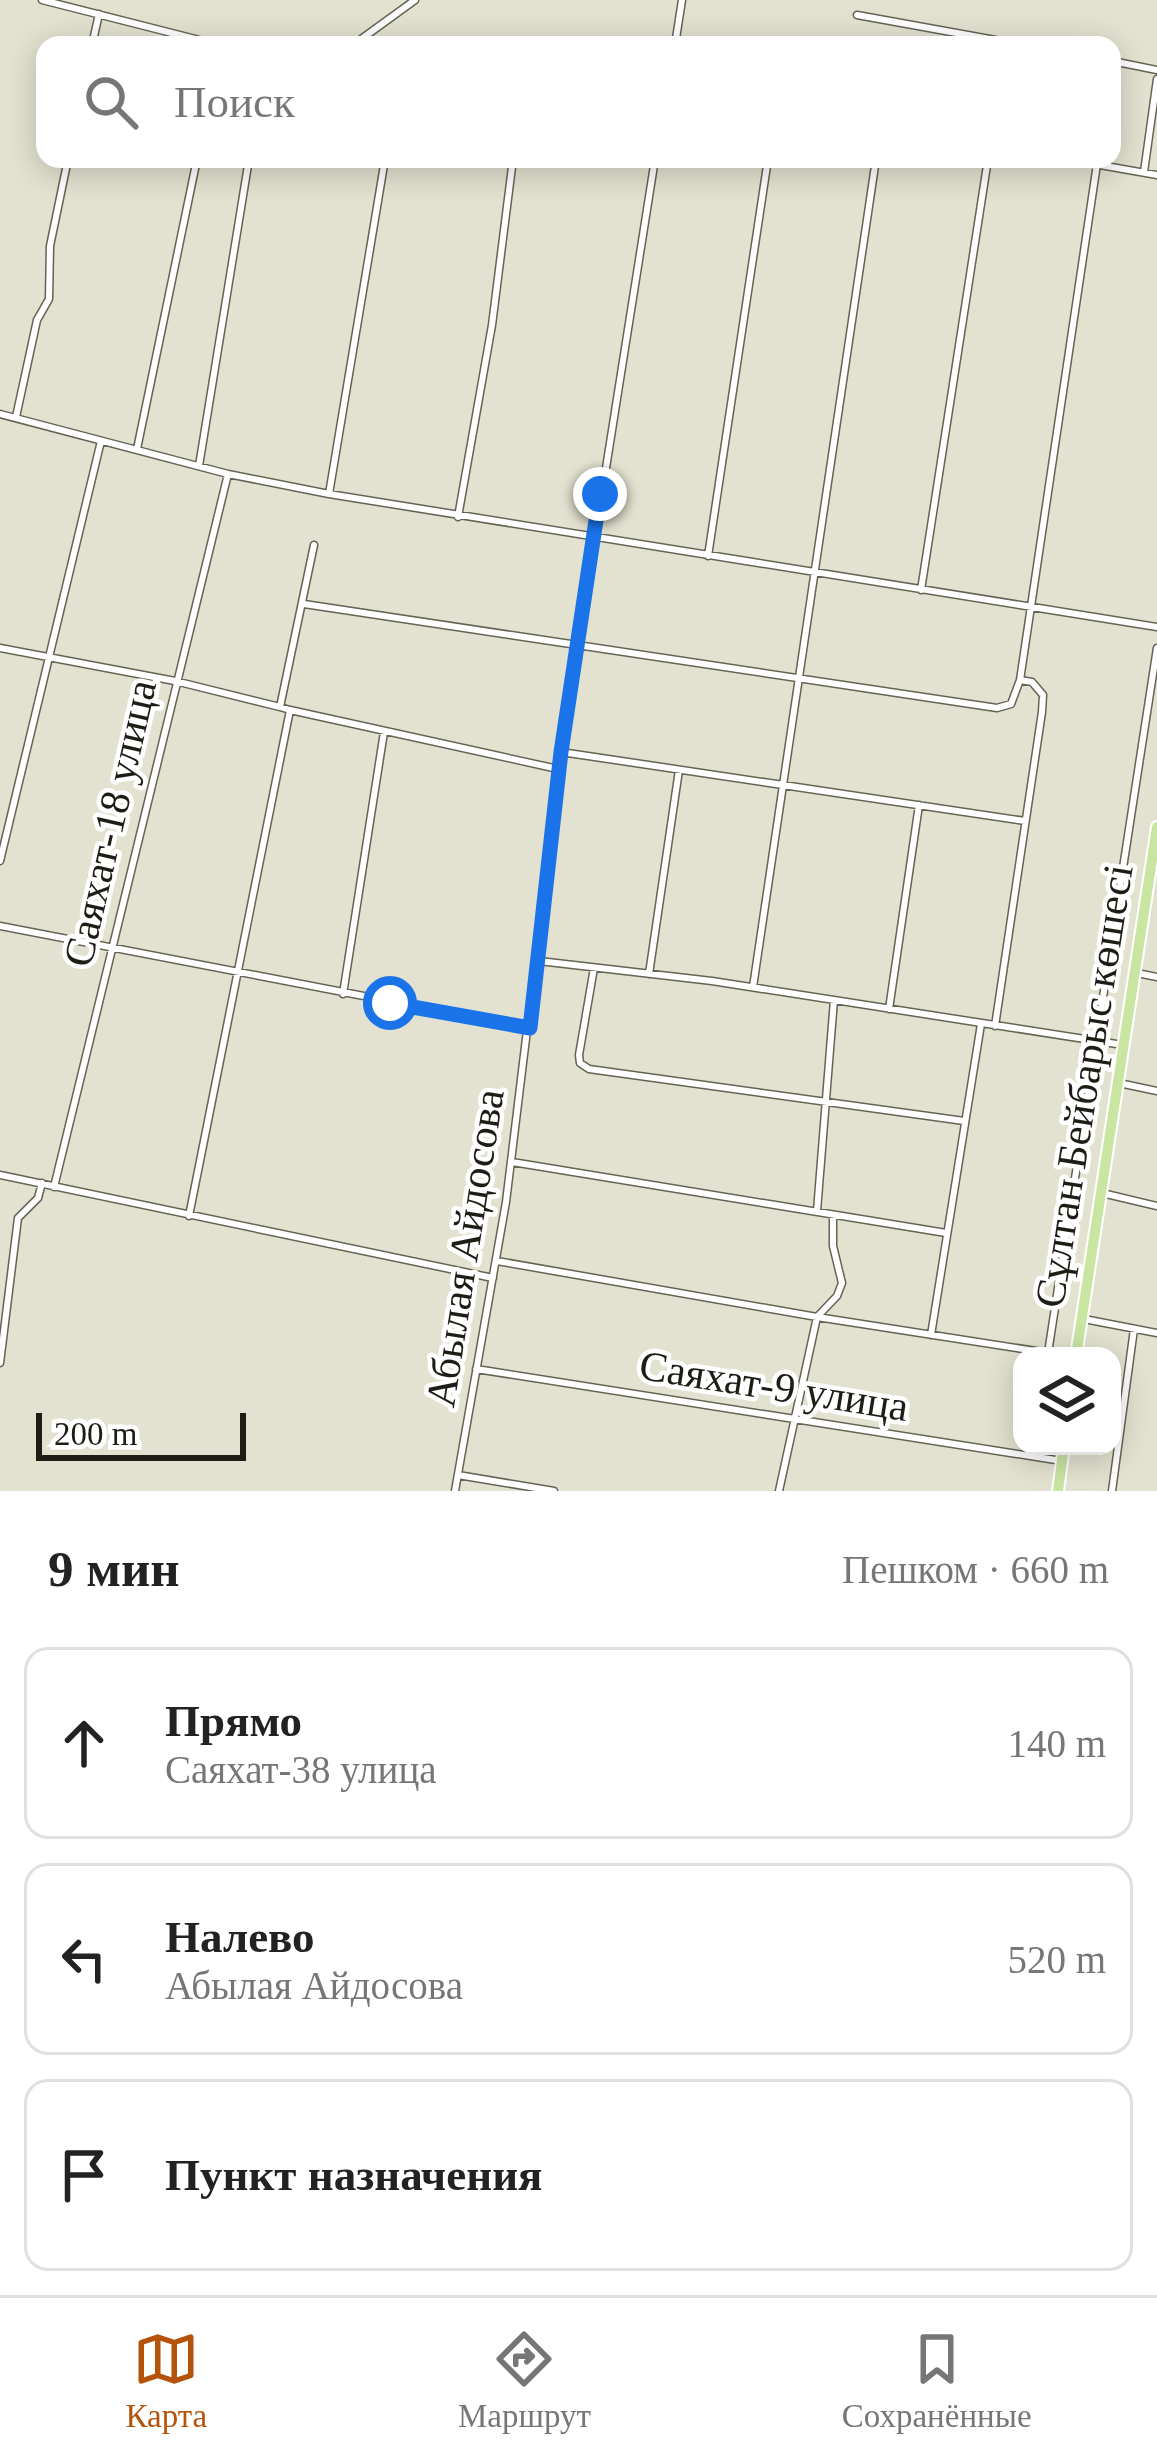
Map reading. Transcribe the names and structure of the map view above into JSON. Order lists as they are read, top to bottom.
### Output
{
  "streets": {
    "main road": ["Сұлтан Бейбарыс көшесі"],
    "street": ["Саяхат-18 улица", "Абылая Айдосова", "Саяхат-9 улица"]
  },
  "crossings": [
    ["Абылая Айдосова", "Саяхат-9 улица"]
  ],
  "scale_bar": "200 m",
  "page": {
    "search": "Поиск",
    "scale": "200 m",
    "heading": ["9 мин", "Пешком · 660 m"],
    "list": [
      ["Прямо", "Саяхат-38 улица", "140 m"],
      ["Налево", "Абылая Айдосова", "520 m"],
      "Пункт назначения"
    ],
    "nav": ["Карта", "Маршрут", "Сохранённые"]
  }
}
